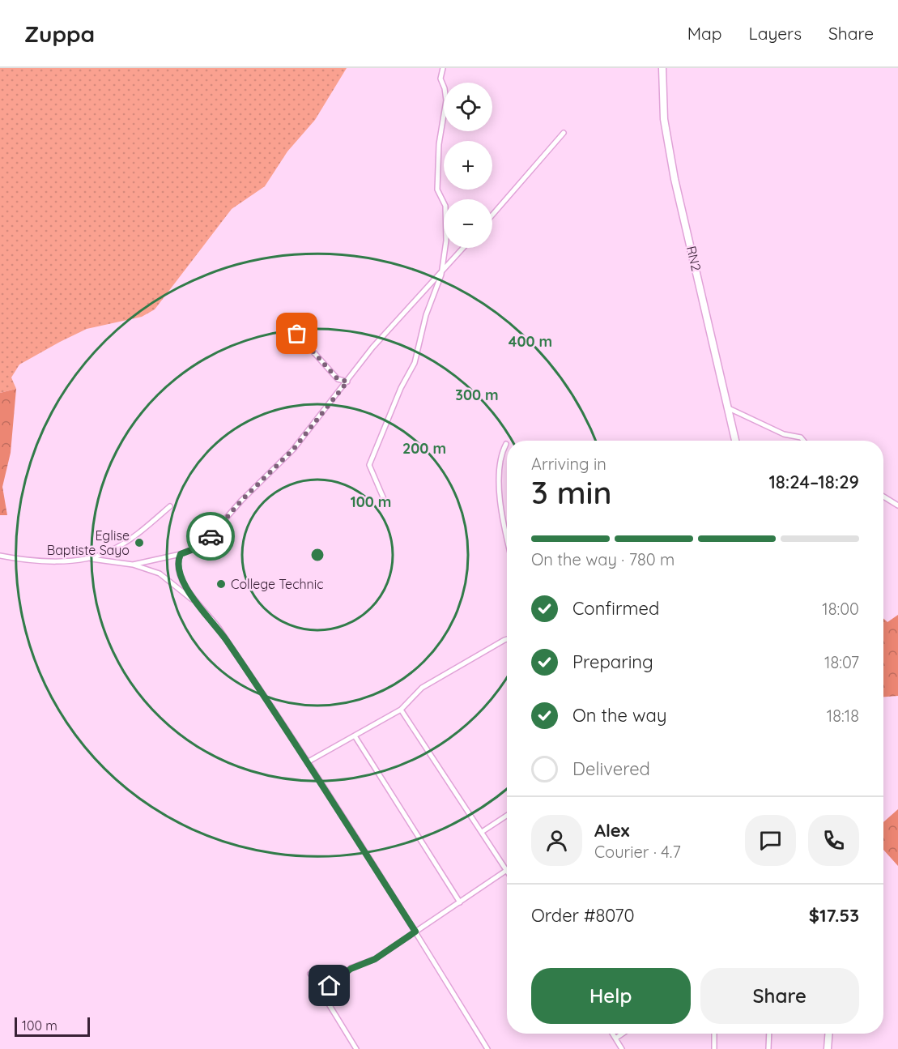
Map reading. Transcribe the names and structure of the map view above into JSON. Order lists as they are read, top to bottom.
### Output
{
  "streets": {
    "main road": ["RN2"]
  },
  "places": ["Eglise Baptiste Sayo", "College Technic"],
  "scale_bar": "100 m",
  "page": {
    "header": "Zuppa",
    "nav": ["Map", "Layers", "Share"],
    "map_buttons": ["+", "−"],
    "heading": ["3 min", "Arriving in", "18:24–18:29"],
    "panel": [
      "Alex",
      "Courier · 4.7",
      "Order #8070",
      "$17.53"
    ],
    "bar": "On the way · 780 m",
    "list": [
      ["Confirmed", "18:00"],
      ["Preparing", "18:07"],
      ["On the way", "18:18"],
      "Delivered"
    ],
    "buttons": ["Help", "Share"],
    "scale": "100 m"
  },
  "rings": [
    "400 m",
    "300 m",
    "200 m",
    "100 m"
  ]
}
